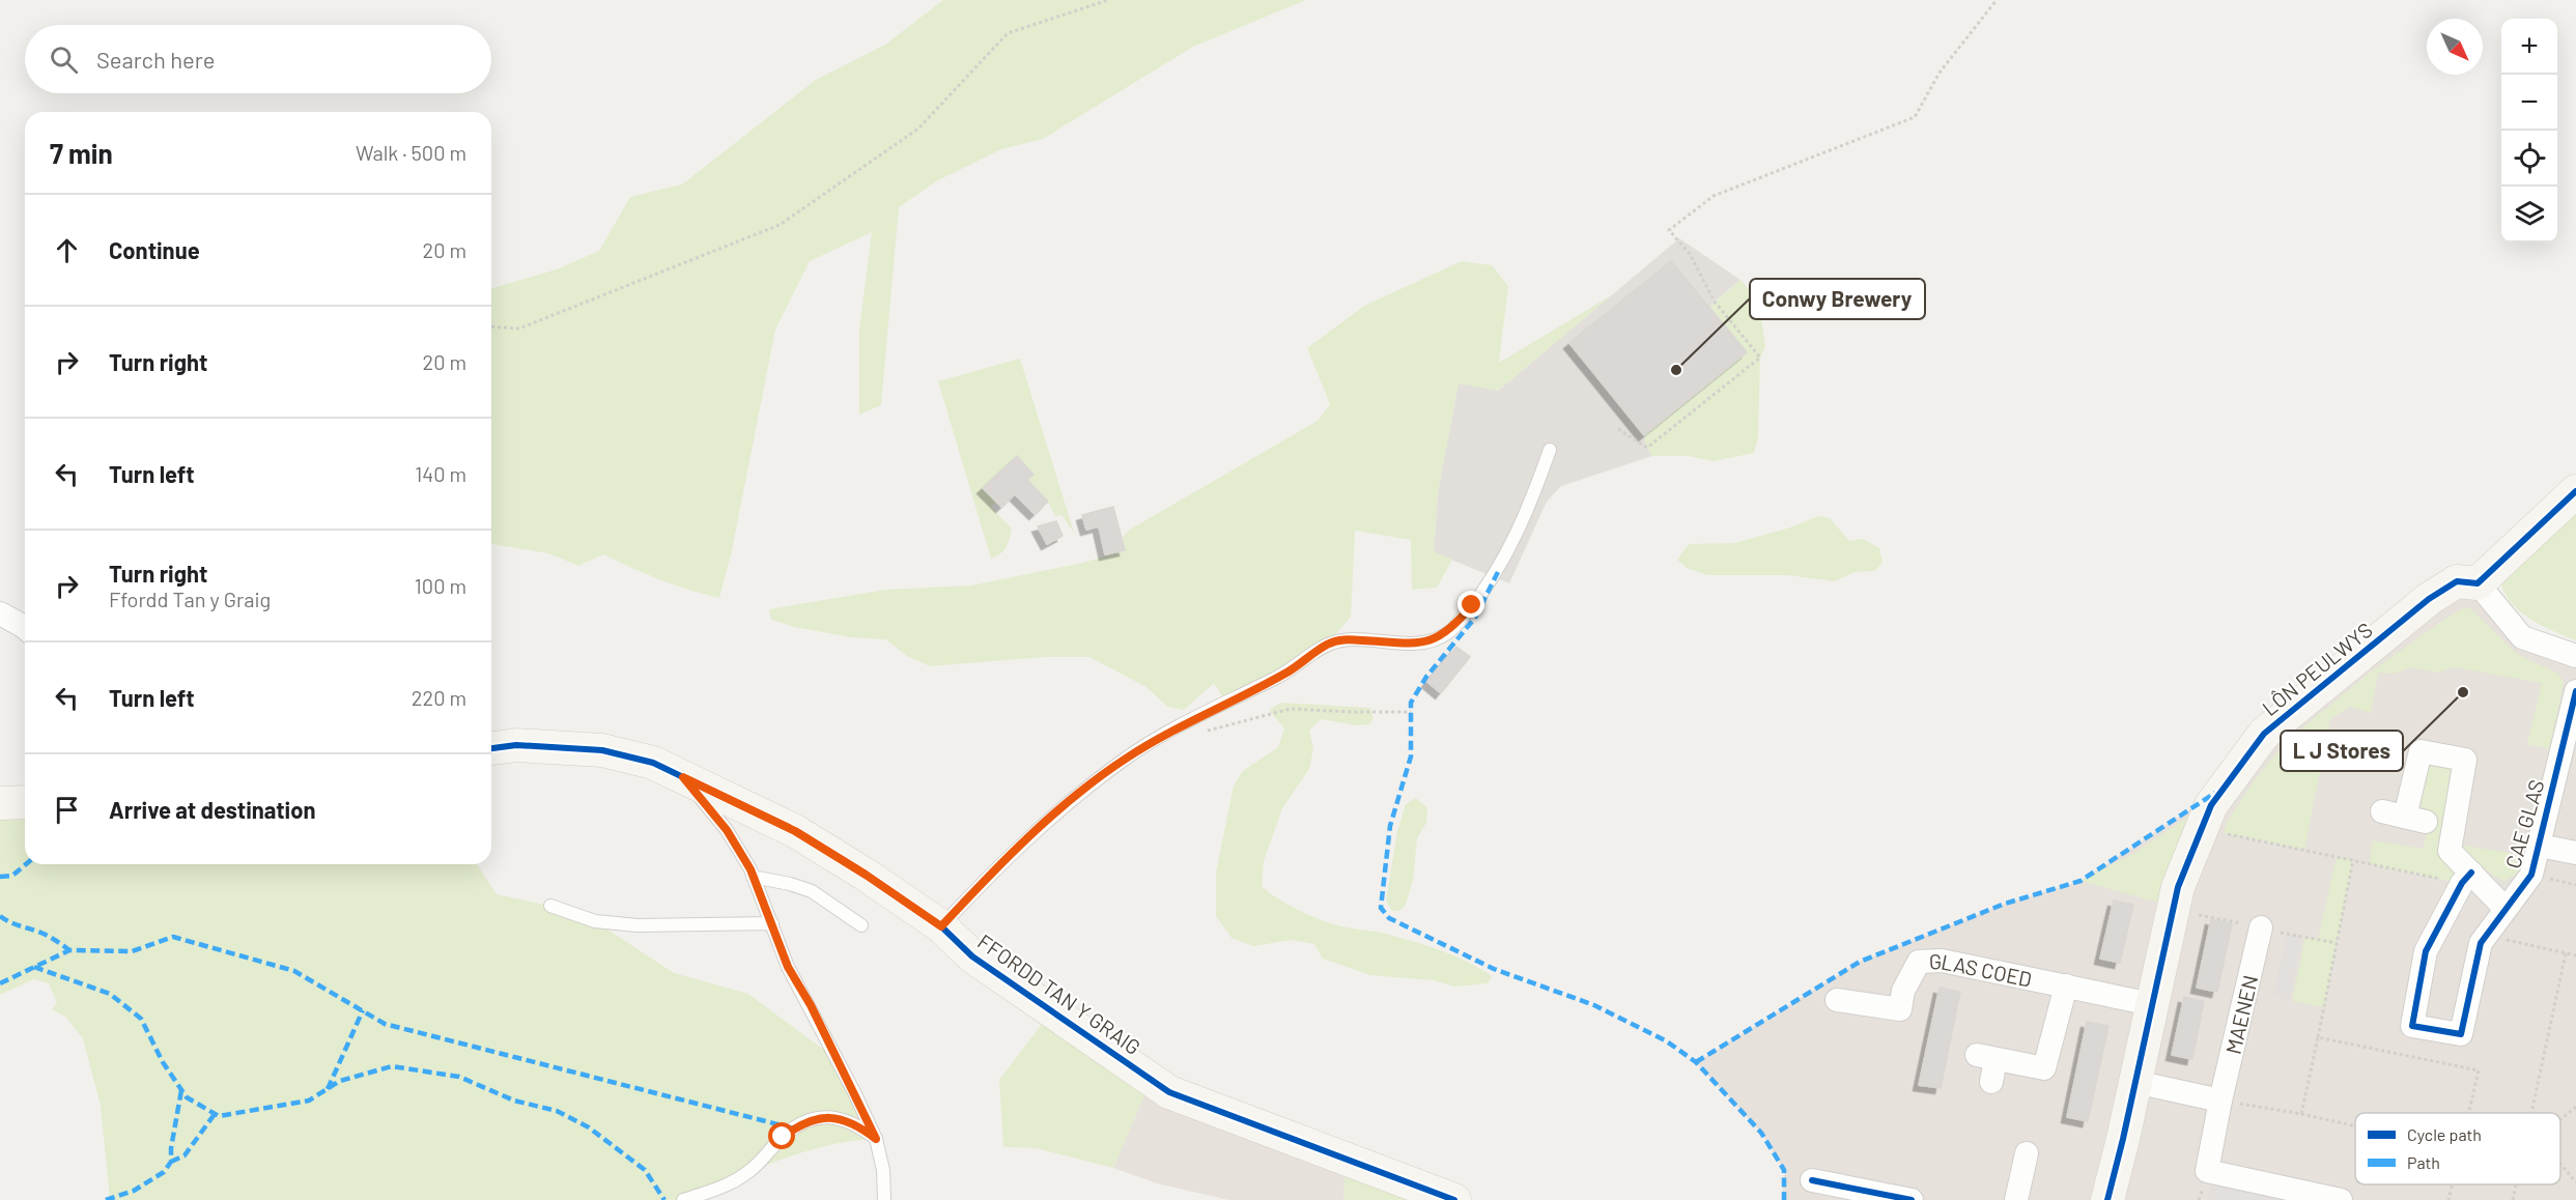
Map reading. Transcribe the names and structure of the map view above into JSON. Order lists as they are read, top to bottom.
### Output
{
  "streets": {
    "street": [
      "LÔN PEULWYS",
      "CAE GLAS",
      "GLAS COED",
      "FFORDD TAN Y GRAIG",
      "MAENEN"
    ]
  },
  "crossings": [
    ["LÔN PEULWYS", "GLAS COED"]
  ],
  "places": ["Conwy Brewery", "L J Stores"],
  "legend": ["Cycle path", "Path"],
  "north": "bottom right",
  "page": {
    "map_buttons": ["+", "−"],
    "search": "Search here",
    "heading": ["7 min", "Walk · 500 m"],
    "list": [
      ["Continue", "20 m"],
      ["Turn right", "20 m"],
      ["Turn left", "140 m"],
      ["Turn right", "Ffordd Tan y Graig", "100 m"],
      ["Turn left", "220 m"],
      "Arrive at destination"
    ]
  }
}
